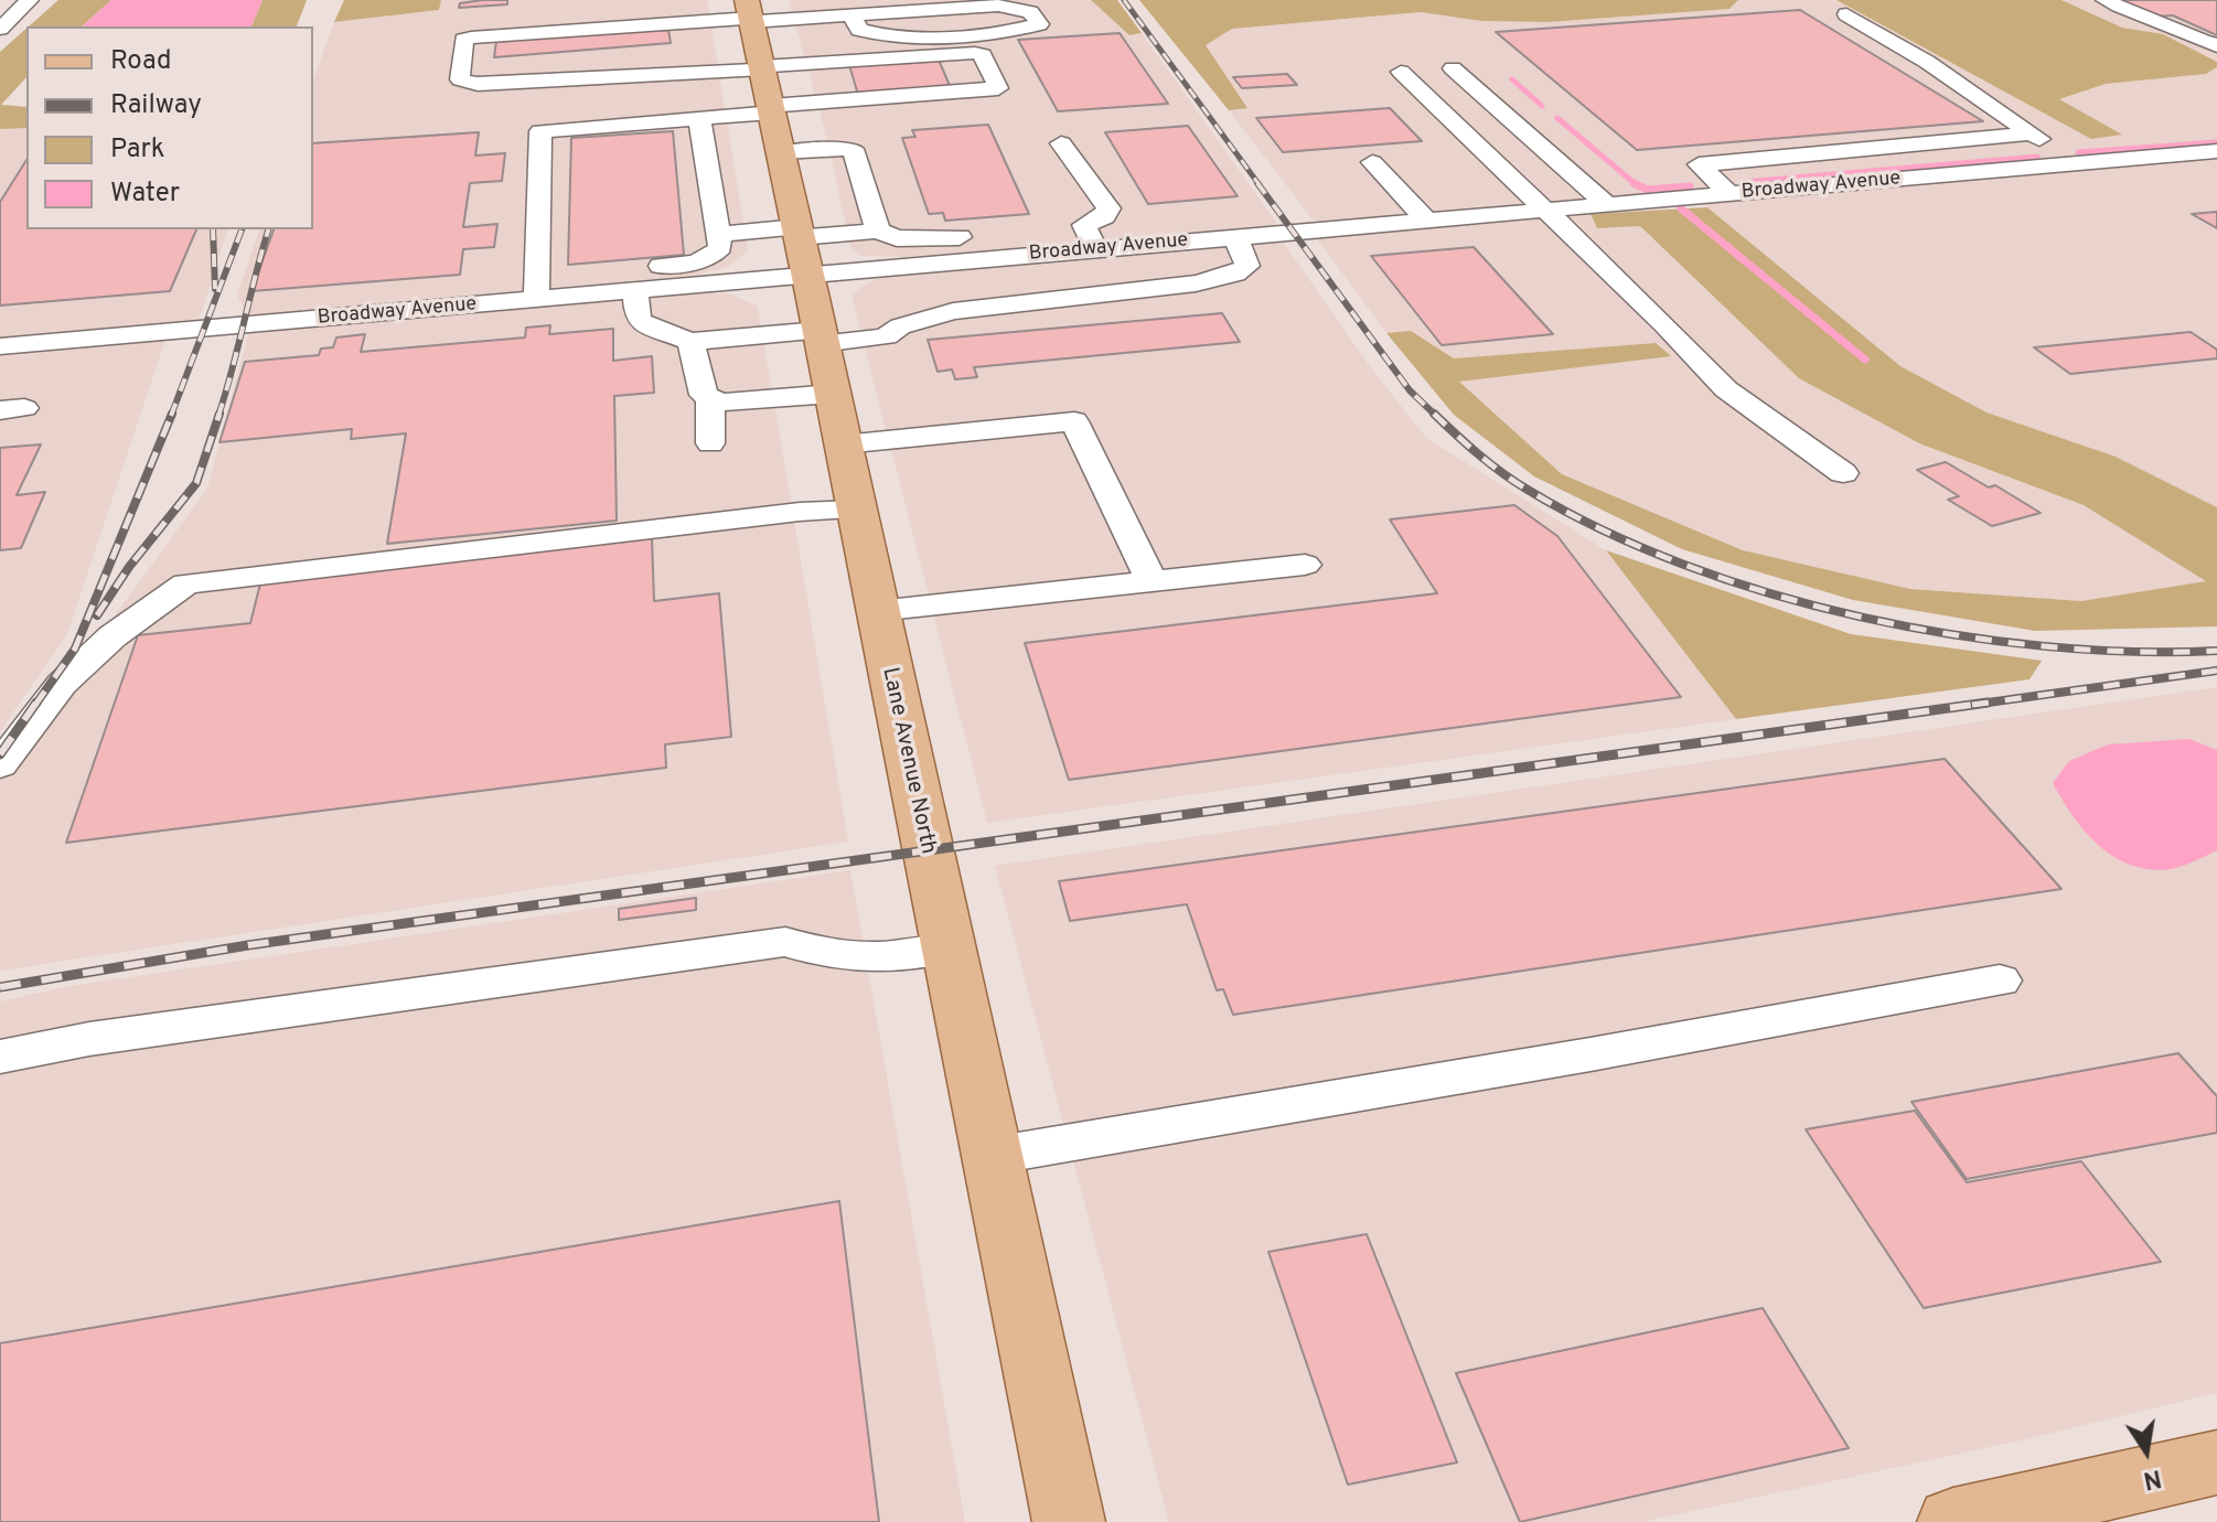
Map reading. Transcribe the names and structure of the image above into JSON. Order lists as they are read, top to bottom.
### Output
{
  "streets": {
    "main road": ["Lane Avenue North"],
    "street": ["Broadway Avenue"]
  },
  "crossings": [
    ["Broadway Avenue", "Lane Avenue North"]
  ],
  "legend": [
    "Road",
    "Railway",
    "Park",
    "Water"
  ],
  "north": "bottom"
}
